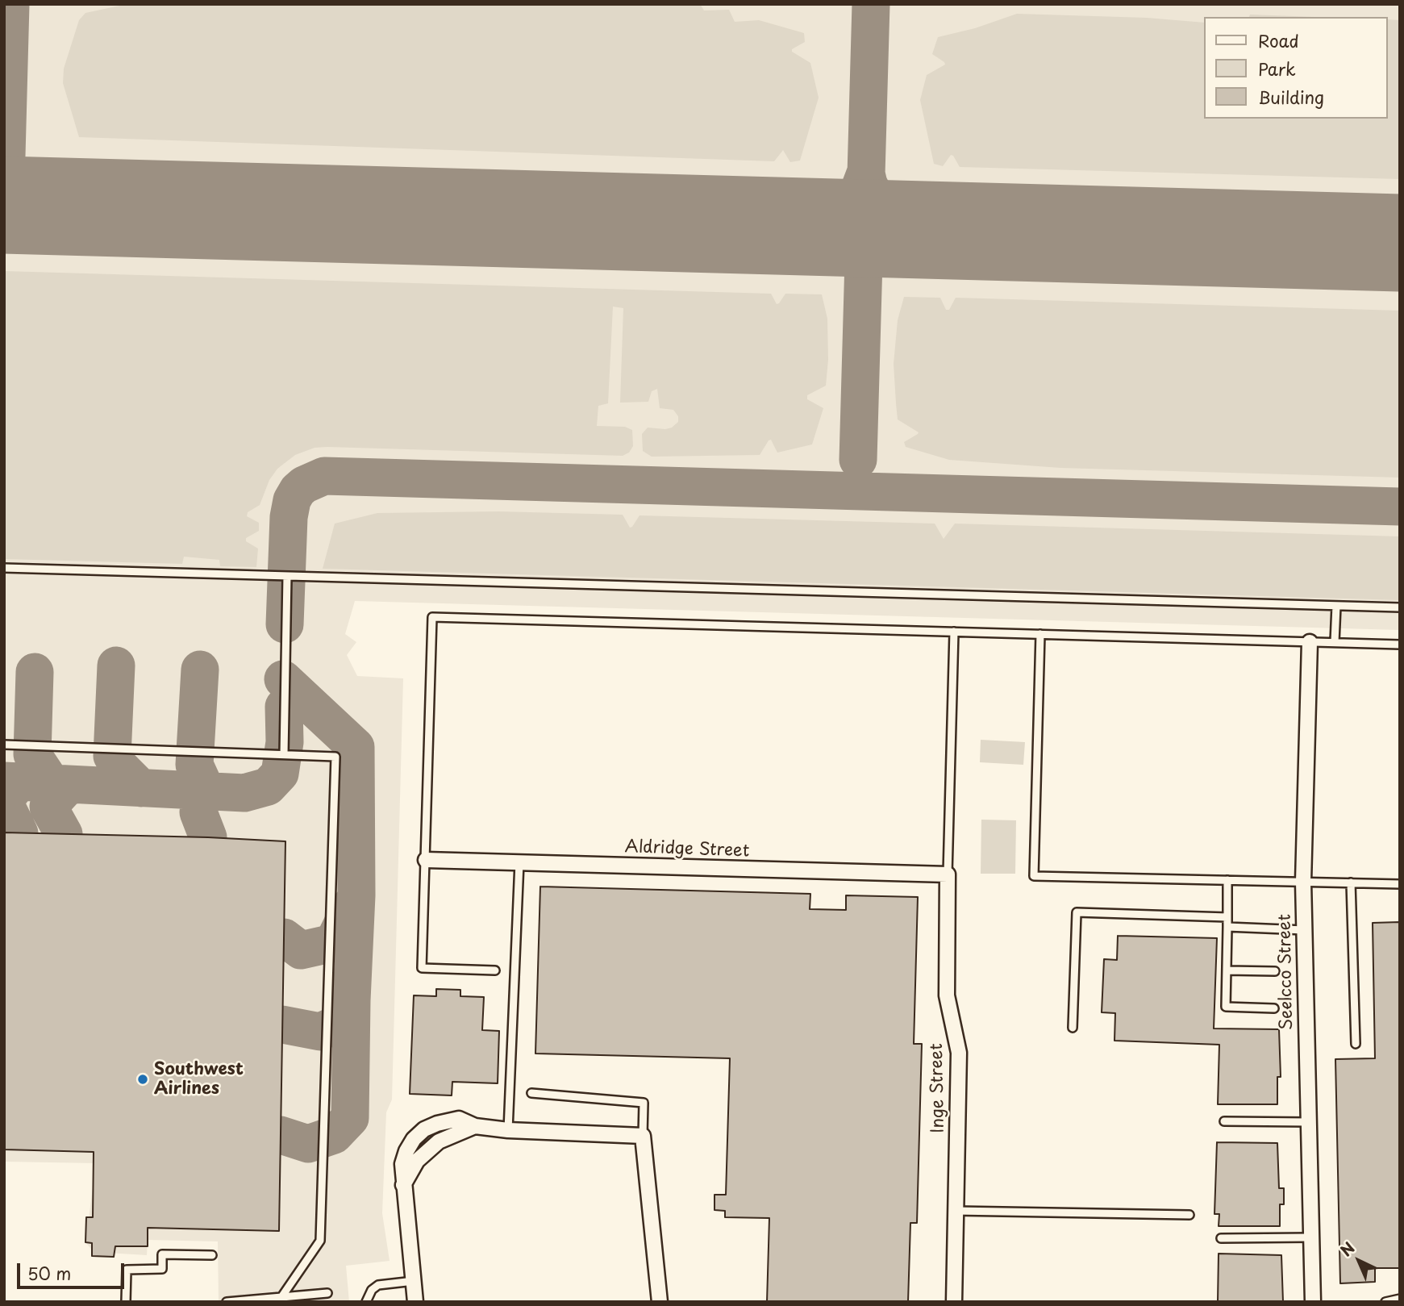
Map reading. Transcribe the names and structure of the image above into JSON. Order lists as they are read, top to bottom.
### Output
{
  "streets": {
    "street": ["Aldridge Street", "Seelcco Street", "Inge Street"]
  },
  "crossings": [
    ["Aldridge Street", "Inge Street"]
  ],
  "places": ["Southwest Airlines"],
  "legend": ["Road", "Park", "Building"],
  "scale_bar": "50 m",
  "north": "top left"
}
